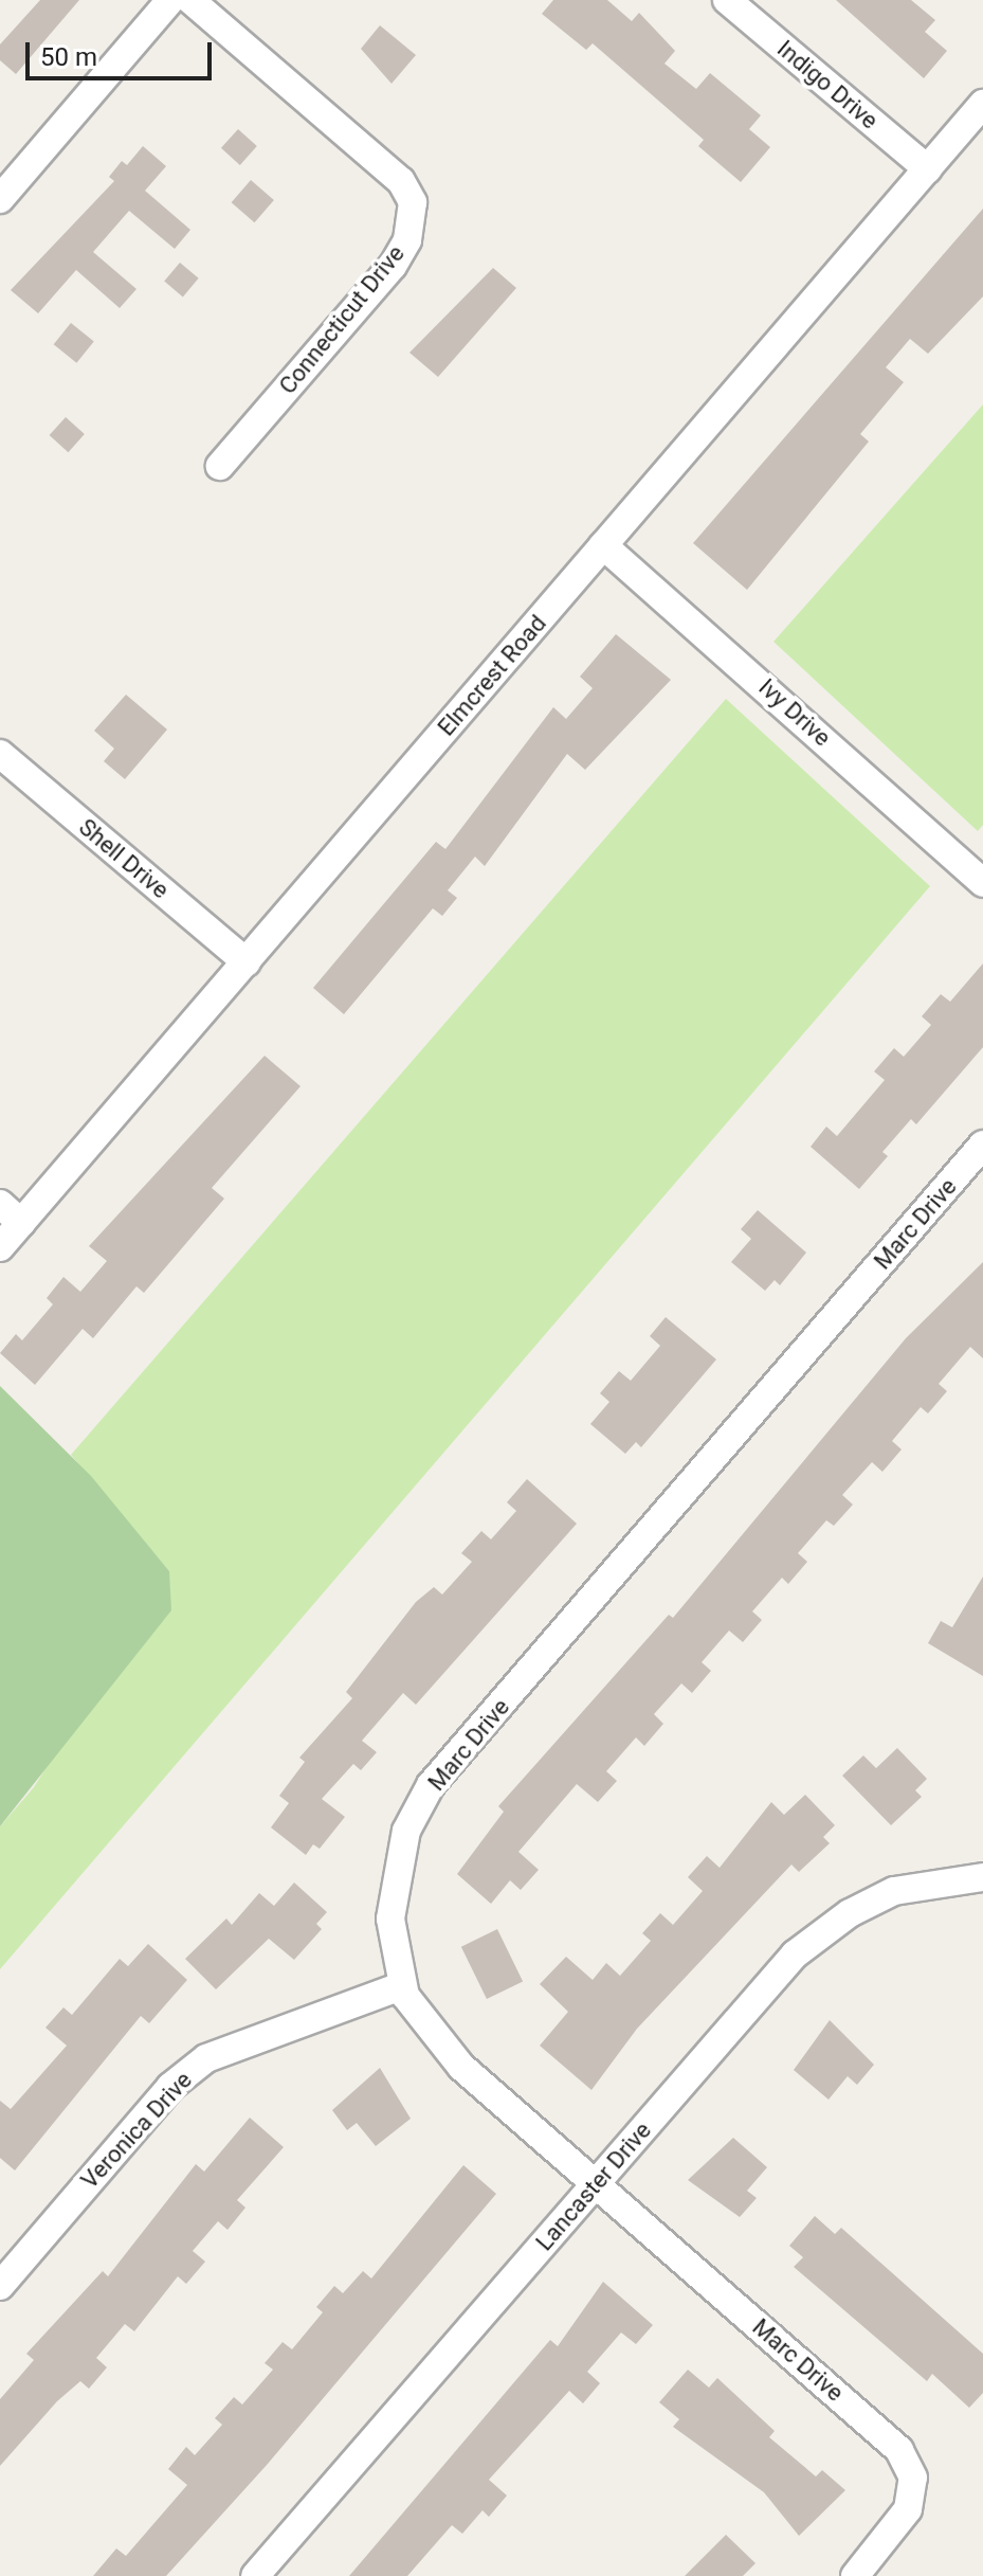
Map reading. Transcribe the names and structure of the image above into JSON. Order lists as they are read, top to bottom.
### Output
{
  "streets": {
    "street": [
      "Indigo Drive",
      "Connecticut Drive",
      "Elmcrest Road",
      "Ivy Drive",
      "Shell Drive",
      "Marc Drive",
      "Veronica Drive",
      "Lancaster Drive"
    ]
  },
  "crossings": [
    ["Indigo Drive", "Elmcrest Road"],
    ["Elmcrest Road", "Ivy Drive"],
    ["Elmcrest Road", "Shell Drive"],
    ["Marc Drive", "Veronica Drive"],
    ["Marc Drive", "Lancaster Drive"]
  ],
  "scale_bar": "50 m"
}
